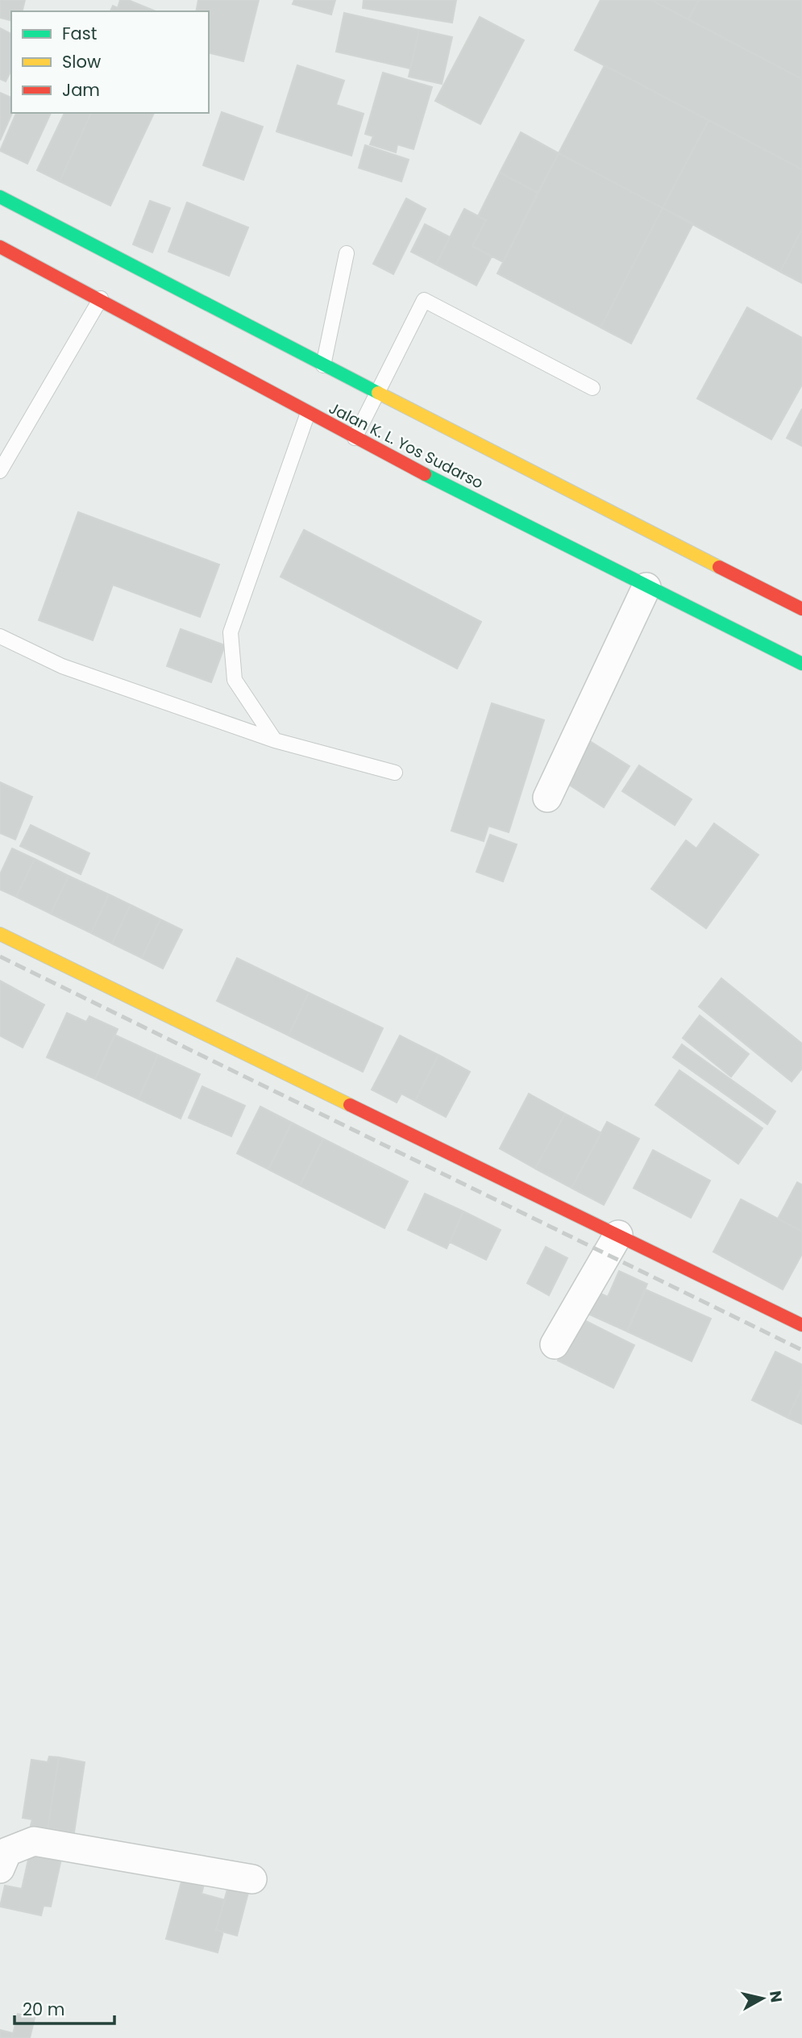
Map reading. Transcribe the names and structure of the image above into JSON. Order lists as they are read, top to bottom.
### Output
{
  "streets": {
    "main road": ["Jalan K. L. Yos Sudarso"]
  },
  "legend": ["Fast", "Slow", "Jam"],
  "scale_bar": "20 m",
  "north": "right"
}
